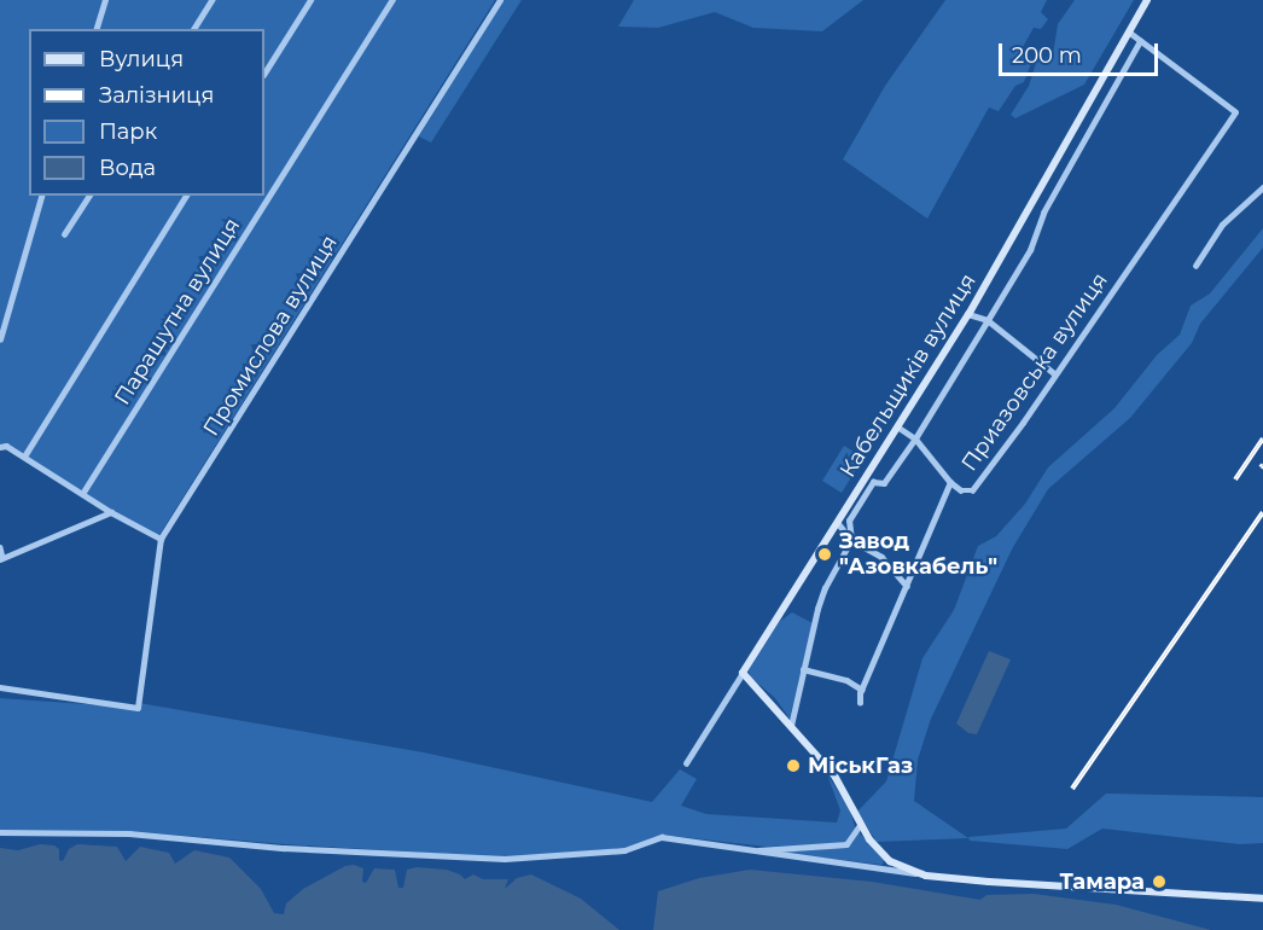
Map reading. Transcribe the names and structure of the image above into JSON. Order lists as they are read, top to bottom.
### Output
{
  "streets": {
    "street": [
      "Парашутна вулиця",
      "Промислова вулиця",
      "Приазовська вулиця",
      "Кабельщиків вулиця"
    ]
  },
  "crossings": [
    ["Приазовська вулиця", "Кабельщиків вулиця"]
  ],
  "places": ["Завод \"Азовкабель\"", "МіськГаз", "Тамара"],
  "legend": [
    "Вулиця",
    "Залізниця",
    "Парк",
    "Вода"
  ],
  "scale_bar": "200 m"
}
